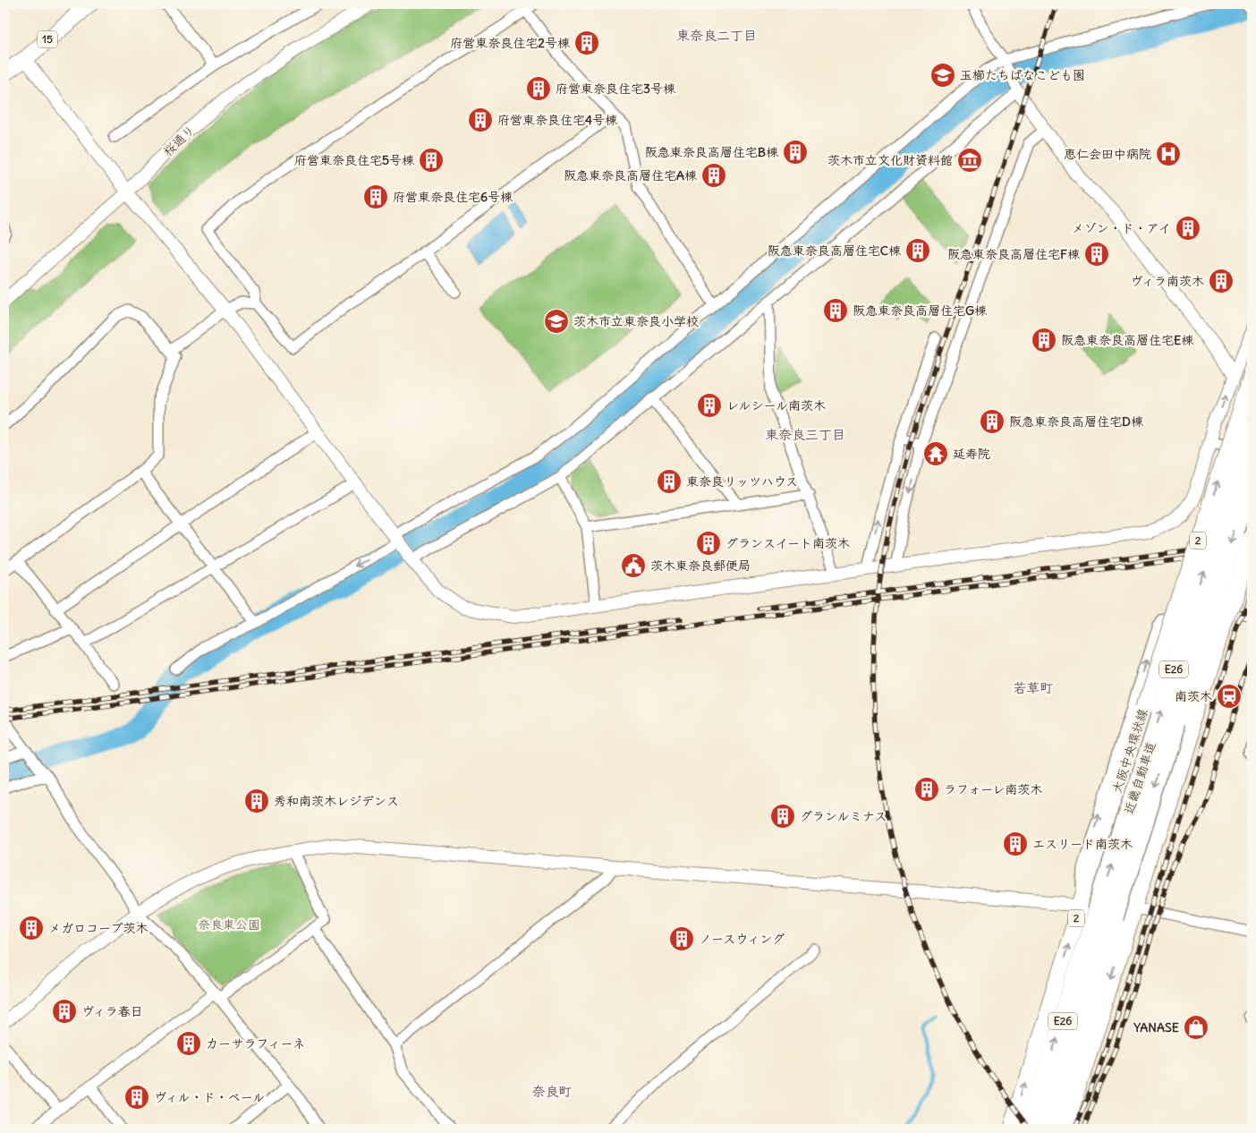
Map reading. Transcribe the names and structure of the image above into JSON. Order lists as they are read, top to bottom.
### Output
{
  "streets": {
    "highway": ["E26", "近畿自動車道"],
    "main road": ["15", "2", "大阪中央環状線"],
    "street": ["桜通り"]
  },
  "districts": [
    "東奈良二丁目",
    "東奈良三丁目",
    "若草町",
    "奈良町"
  ],
  "parks": ["奈良東公園"],
  "places": {
    "building": [
      "府営東奈良住宅2号棟",
      "府営東奈良住宅3号棟",
      "府営東奈良住宅4号棟",
      "阪急東奈良高層住宅B棟",
      "府営東奈良住宅5号棟",
      "阪急東奈良高層住宅A棟",
      "府営東奈良住宅6号棟",
      "メゾン・ド・アイ",
      "阪急東奈良高層住宅C棟",
      "阪急東奈良高層住宅F棟",
      "ヴィラ南茨木",
      "阪急東奈良高層住宅G棟",
      "阪急東奈良高層住宅E棟",
      "レルシール南茨木",
      "阪急東奈良高層住宅D棟",
      "東奈良リッツハウス",
      "グランスイート南茨木",
      "ラフォーレ南茨木",
      "秀和南茨木レジデンス",
      "グランルミナス",
      "エスリード南茨木",
      "メガロコープ茨木",
      "ノースウィング",
      "ヴィラ春日",
      "カーサラフィーネ",
      "ヴィル・ド・ベール"
    ],
    "school or university": ["玉櫛たちばなこども園", "茨木市立東奈良小学校"],
    "hospital": ["恵仁会田中病院"],
    "museum": ["茨木市立文化財資料館"],
    "temple": ["延寿院"],
    "public building": ["茨木東奈良郵便局"],
    "station": ["南茨木"],
    "shop": ["YANASE"]
  }
}
